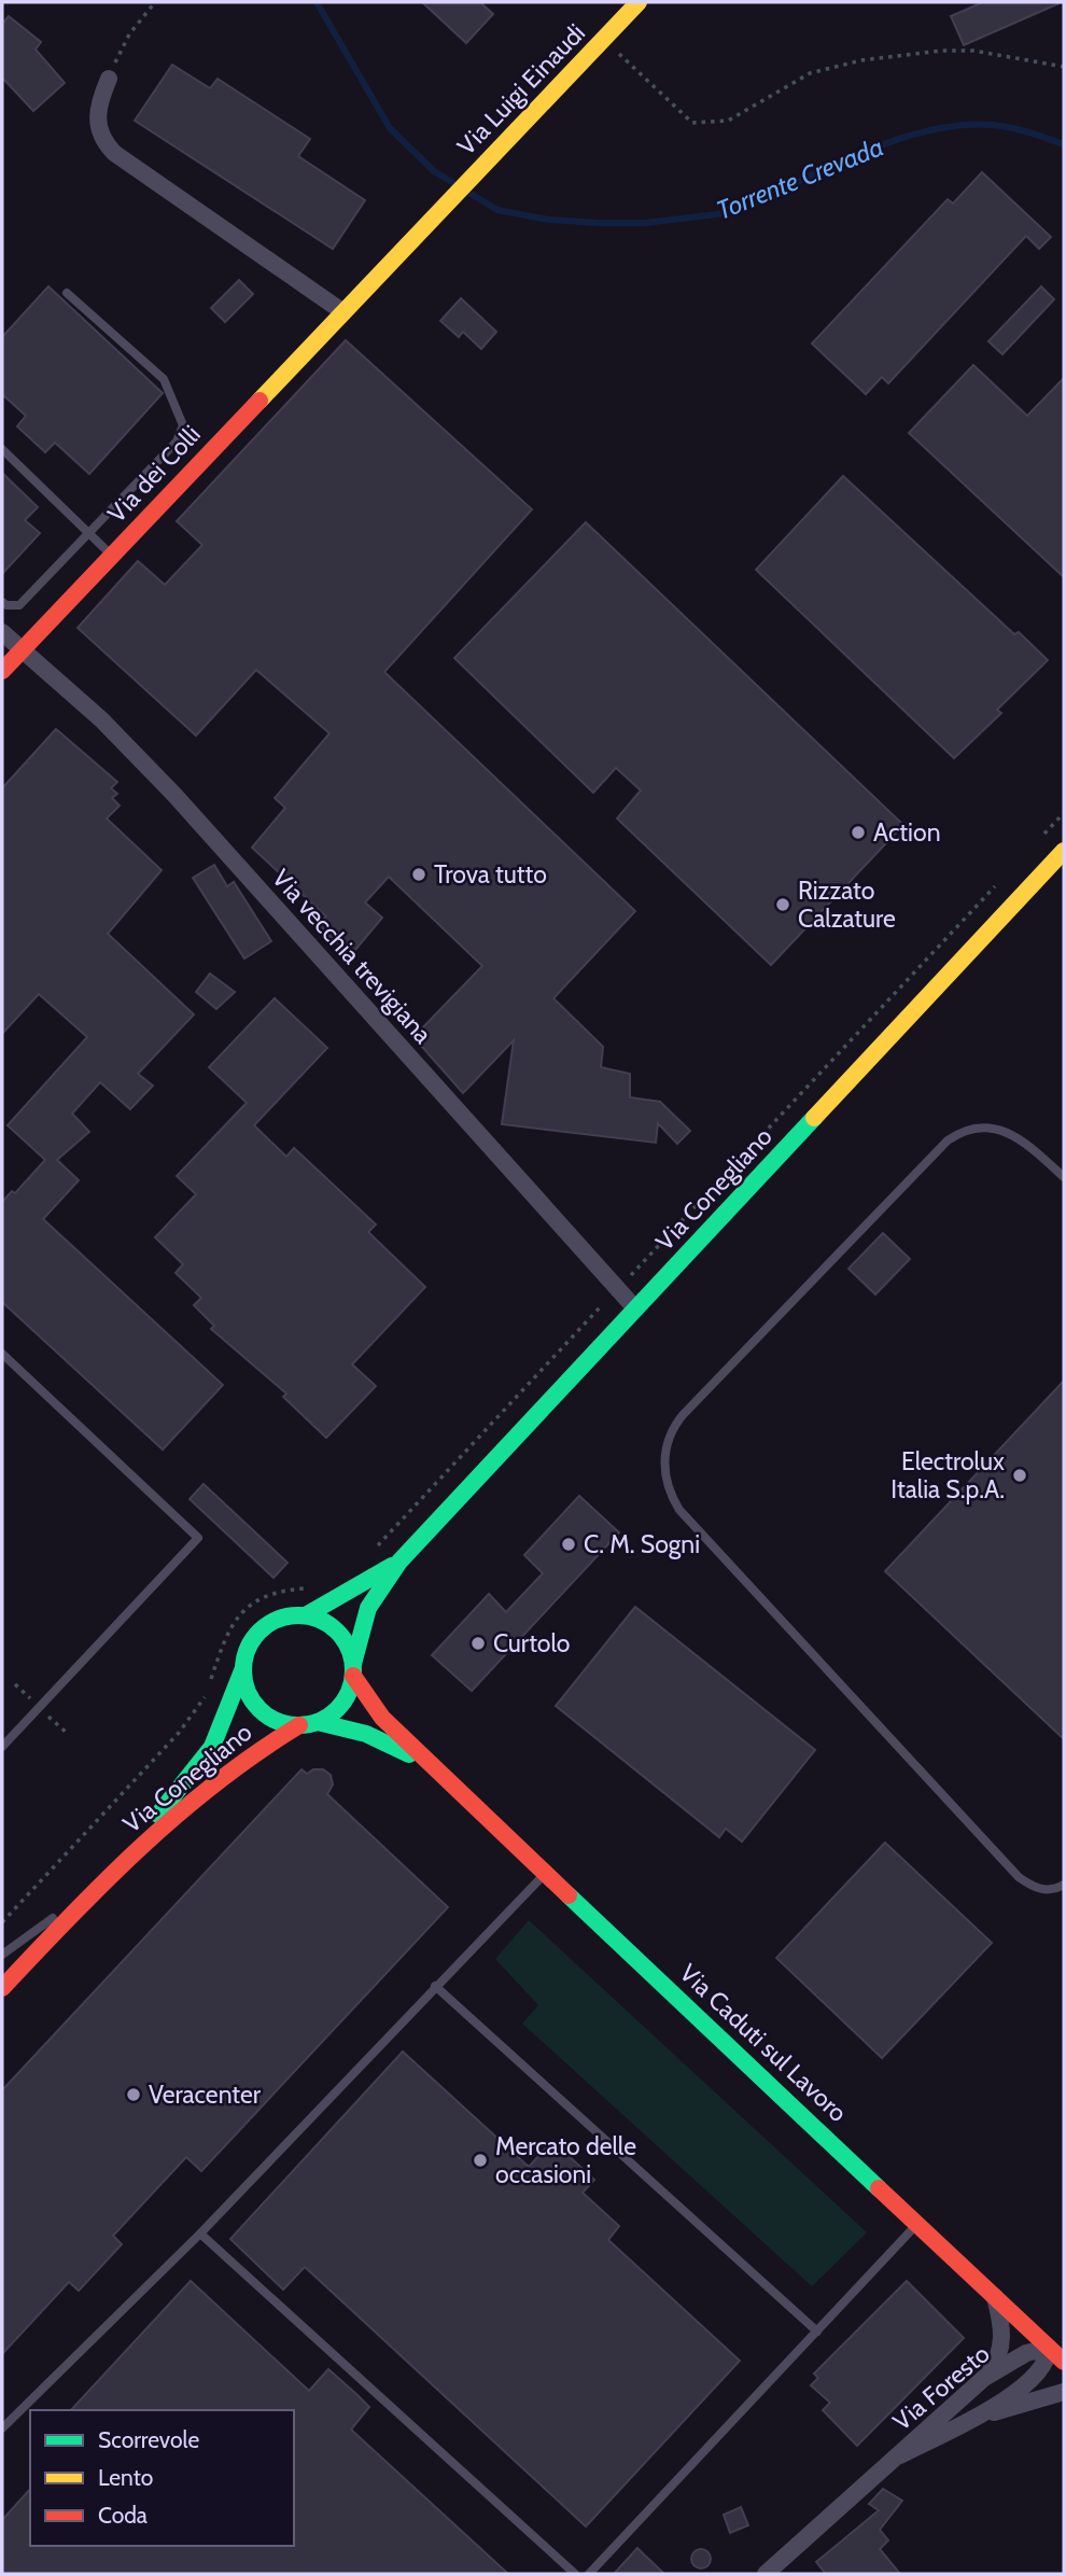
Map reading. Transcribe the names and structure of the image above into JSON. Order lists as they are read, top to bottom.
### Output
{
  "streets": {
    "main road": [
      "Via Luigi Einaudi",
      "Via dei Colli",
      "Via Conegliano",
      "Via Caduti sul Lavoro"
    ],
    "street": ["Via vecchia trevigiana", "Via Foresto"]
  },
  "crossings": [
    ["Via Luigi Einaudi", "Via dei Colli"],
    ["Via dei Colli", "Via vecchia trevigiana"],
    ["Via vecchia trevigiana", "Via Conegliano"],
    ["Via Conegliano", "Via Caduti sul Lavoro"],
    ["Via Caduti sul Lavoro", "Via Foresto"]
  ],
  "water": ["Torrente Crevada"],
  "places": [
    "Action",
    "Trova tutto",
    "Rizzato Calzature",
    "Electrolux Italia S.p.A.",
    "C. M. Sogni",
    "Curtolo",
    "Veracenter",
    "Mercato delle occasioni"
  ],
  "legend": ["Scorrevole", "Lento", "Coda"]
}
